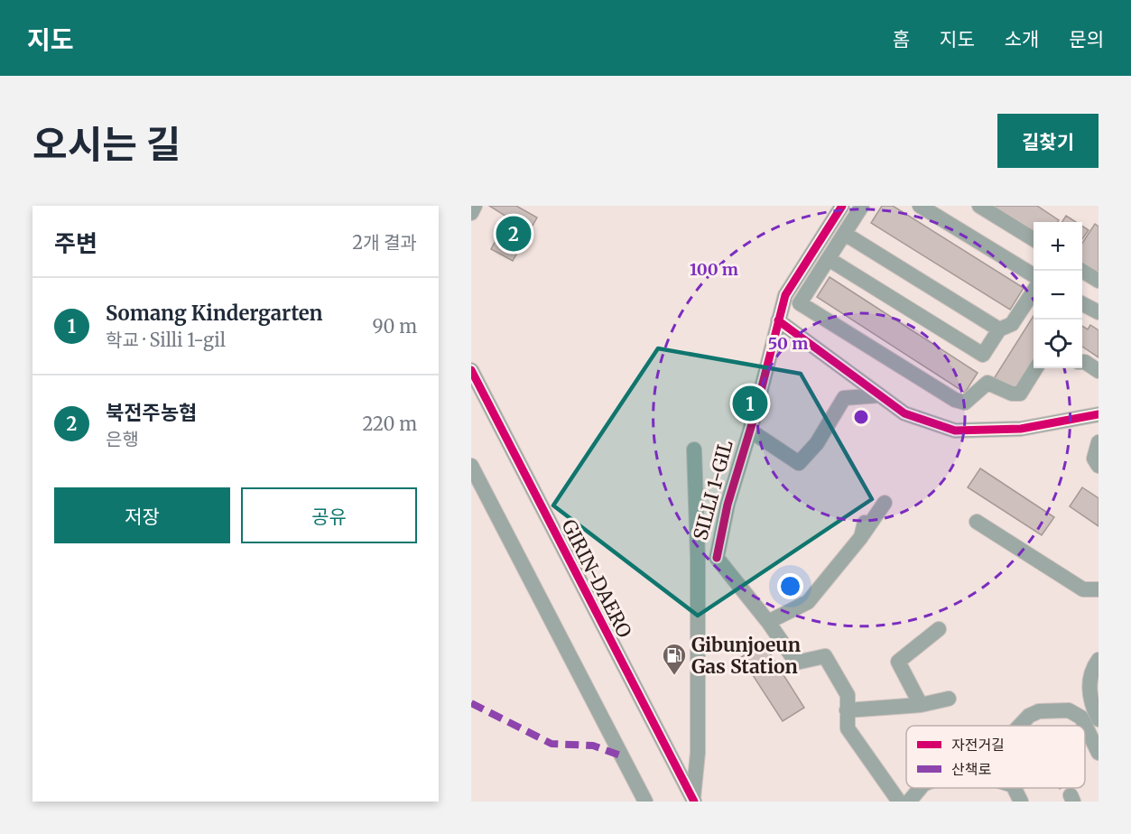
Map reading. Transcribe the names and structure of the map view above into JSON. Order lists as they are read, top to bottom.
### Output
{
  "streets": {
    "street": ["SILLI 1-GIL", "GIRIN-DAERO"]
  },
  "crossings": [
    ["SILLI 1-GIL", "GIRIN-DAERO"]
  ],
  "places": {
    "fuel station": ["Gibunjoeun Gas Station"]
  },
  "legend": ["자전거길", "산책로"],
  "page": {
    "header": "지도",
    "nav": [
      "홈",
      "지도",
      "소개",
      "문의"
    ],
    "title": "오시는 길",
    "buttons": [
      "길찾기",
      ["저장", "공유"]
    ],
    "heading": ["주변", "2개 결과"],
    "pins": ["2", "1"],
    "map_buttons": ["+", "−"],
    "list": [
      {
        "mark": "1",
        "name": "Somang Kindergarten",
        "note": "학교 · Silli 1-gil",
        "value": "90 m"
      },
      {
        "mark": "2",
        "name": "북전주농협",
        "note": "은행",
        "value": "220 m"
      }
    ]
  },
  "rings": ["100 m", "50 m"]
}
